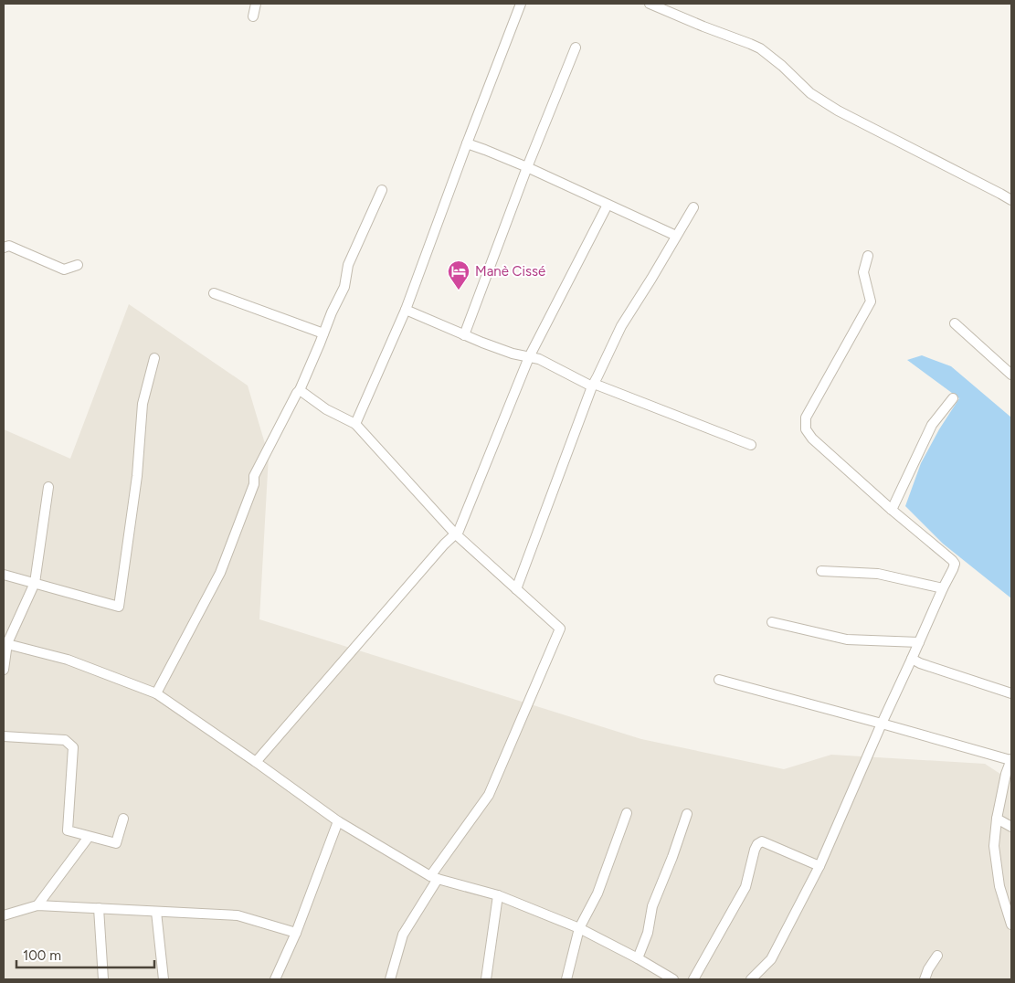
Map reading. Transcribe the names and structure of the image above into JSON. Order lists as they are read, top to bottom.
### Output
{
  "places": {
    "hotel": ["Manè Cissé"]
  },
  "scale_bar": "100 m"
}
